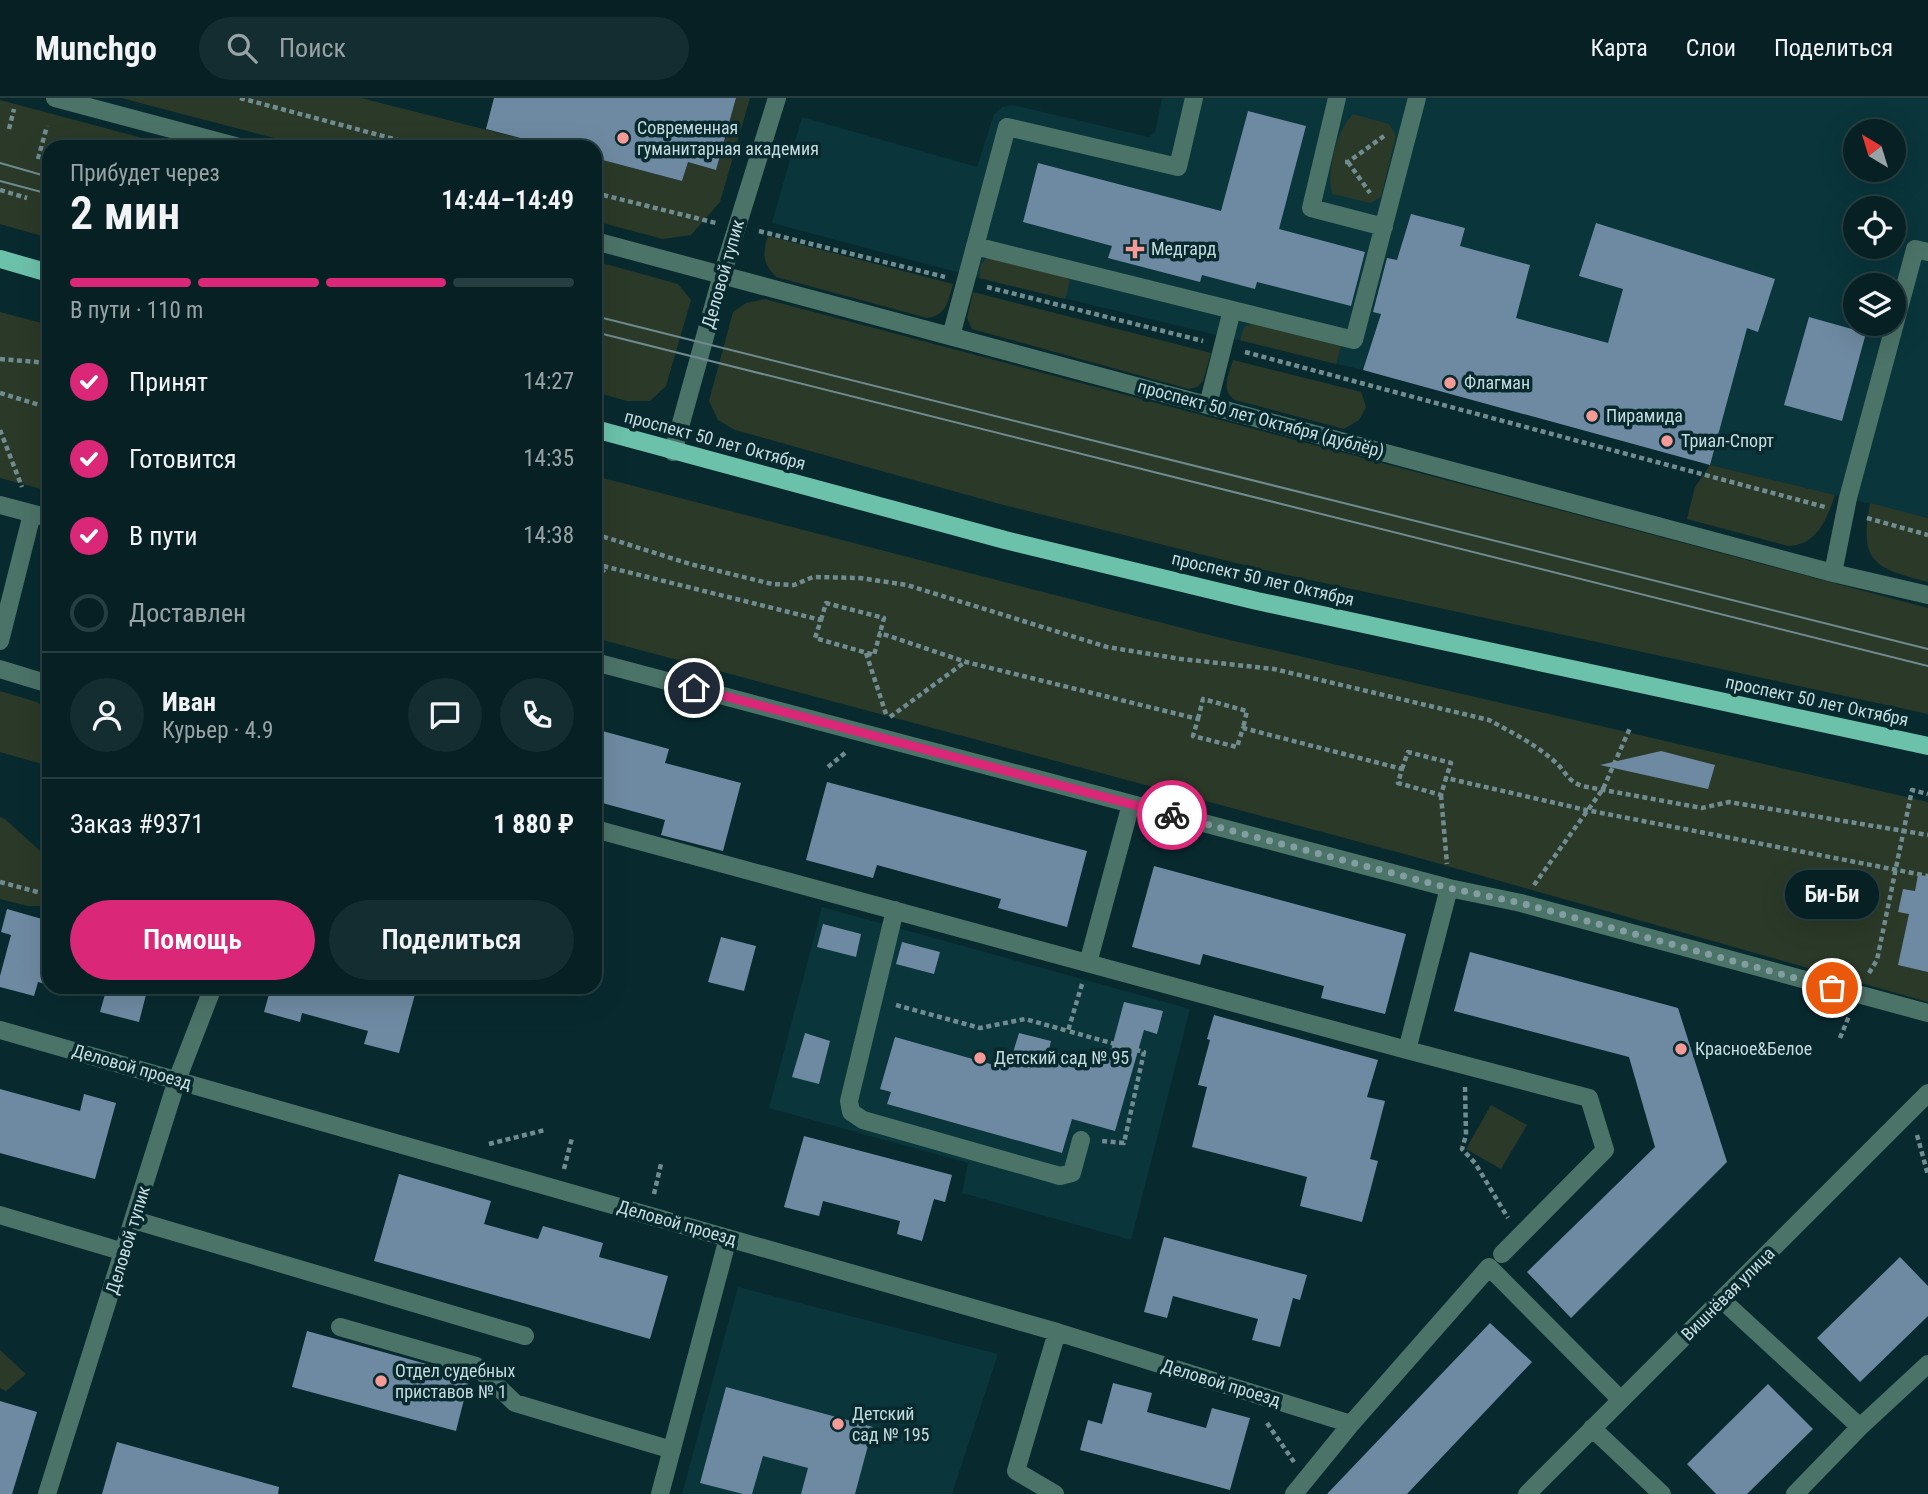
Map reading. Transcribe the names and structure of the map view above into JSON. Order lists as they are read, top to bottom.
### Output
{
  "streets": {
    "main road": ["проспект 50 лет Октября"],
    "street": [
      "Деловой тупик",
      "проспект 50 лет Октября (дублёр)",
      "Деловой проезд",
      "Вишнёвая улица"
    ]
  },
  "crossings": [
    ["Деловой тупик", "проспект 50 лет Октября (дублёр)"],
    ["Деловой тупик", "проспект 50 лет Октября"],
    ["Деловой тупик", "Деловой проезд"]
  ],
  "places": {
    "other": [
      "Современная гуманитарная академия",
      "Флагман",
      "Пирамида",
      "Триал-Спорт",
      "Би-Би",
      "Красное&Белое",
      "Детский сад № 95",
      "Отдел судебных приставов № 1",
      "Детский сад № 195"
    ],
    "health": ["Медгард"]
  },
  "north": "top left",
  "page": {
    "header": "Munchgo",
    "search": "Поиск",
    "nav": ["Карта", "Слои", "Поделиться"],
    "heading": ["2 мин", "Прибудет через", "14:44–14:49"],
    "panel": [
      "Иван",
      "Курьер · 4.9",
      "Заказ #9371",
      "1 880 ₽"
    ],
    "bar": "В пути · 110 m",
    "list": [
      ["Принят", "14:27"],
      ["Готовится", "14:35"],
      ["В пути", "14:38"],
      "Доставлен"
    ],
    "bubble": "Би-Би",
    "buttons": ["Помощь", "Поделиться"]
  }
}
